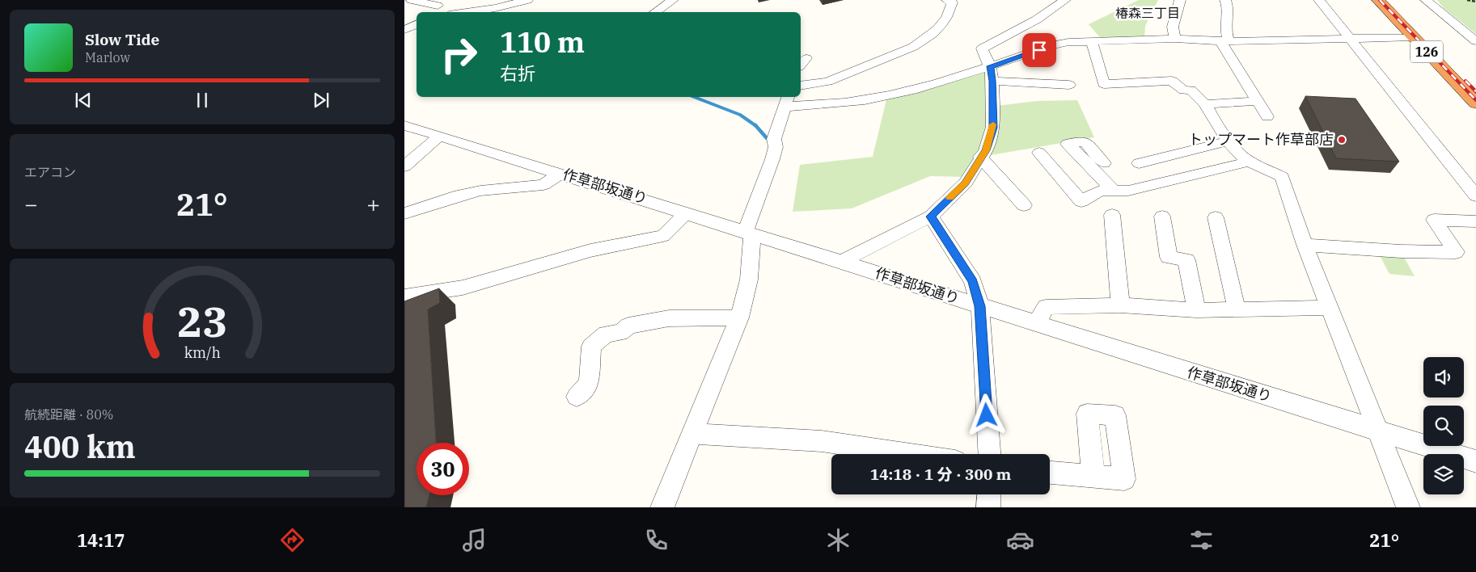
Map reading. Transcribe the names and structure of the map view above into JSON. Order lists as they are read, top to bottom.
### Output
{
  "streets": {
    "highway": ["126"],
    "street": ["作草部坂通り"]
  },
  "districts": ["椿森三丁目"],
  "places": ["トップマート作草部店"],
  "page": {
    "turn": ["110 m", "右折"],
    "song": ["Slow Tide", "Marlow"],
    "tile": [
      "エアコン",
      ["航続距離 · 80%", "400 km"]
    ],
    "heat": ["−", "21°", "+"],
    "limit": "30",
    "trip": "14:18 · 1 分 · 300 m",
    "tabs": ["14:17", "21°"],
    "gauge": ["23", "km/h"]
  }
}
